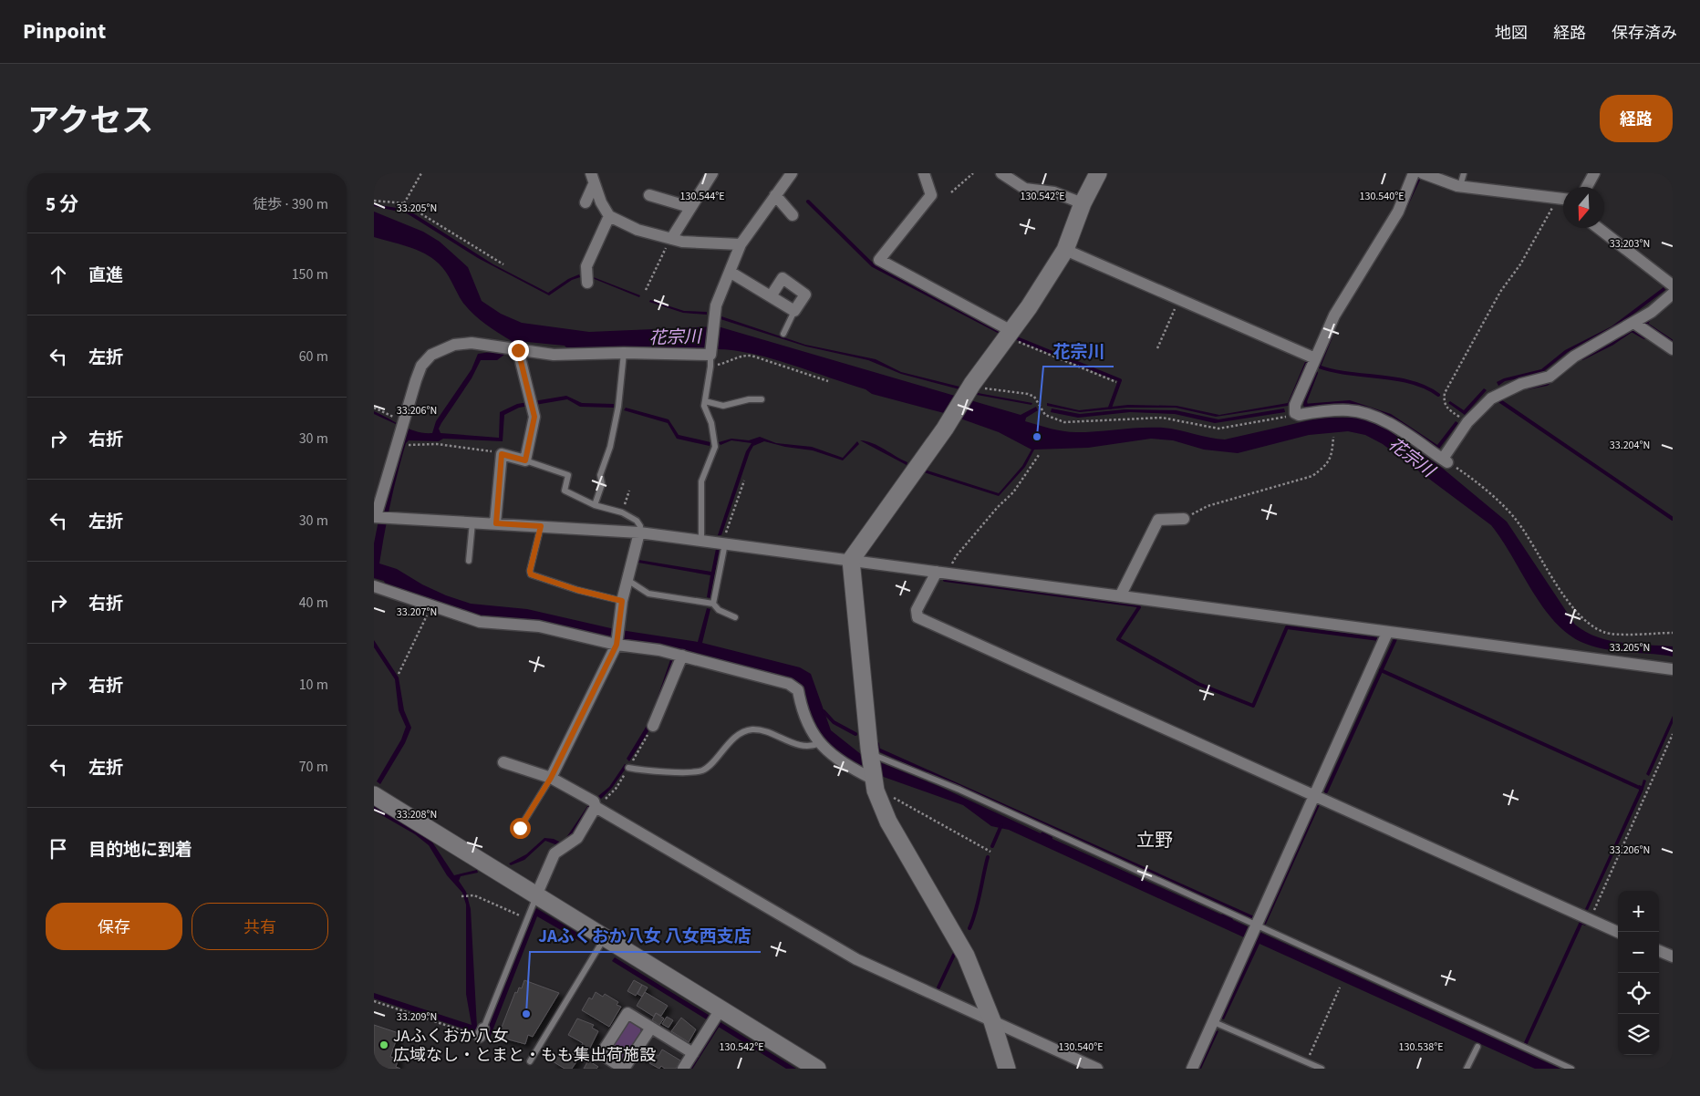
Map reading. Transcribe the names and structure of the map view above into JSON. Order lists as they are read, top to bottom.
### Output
{
  "districts": ["立野"],
  "water": ["花宗川"],
  "places": ["花宗川", "JAふくおか八女 八女西支店", "JAふくおか八女 広域なし・とまと・もも集出荷施設"],
  "north": "bottom",
  "page": {
    "header": "Pinpoint",
    "nav": ["地図", "経路", "保存済み"],
    "title": "アクセス",
    "buttons": [
      "経路",
      ["保存", "共有"]
    ],
    "heading": ["5 分", "徒歩 · 390 m"],
    "list": [
      ["直進", "150 m"],
      ["左折", "60 m"],
      ["右折", "30 m"],
      ["左折", "30 m"],
      ["右折", "40 m"],
      ["右折", "10 m"],
      ["左折", "70 m"],
      "目的地に到着"
    ],
    "map_buttons": ["+", "−"]
  },
  "coordinates": [
    "130.544°E",
    "130.542°E",
    "130.540°E",
    "33.205°N",
    "33.203°N",
    "33.206°N",
    "33.204°N",
    "33.207°N",
    "33.208°N",
    "33.209°N",
    "130.538°E"
  ]
}
